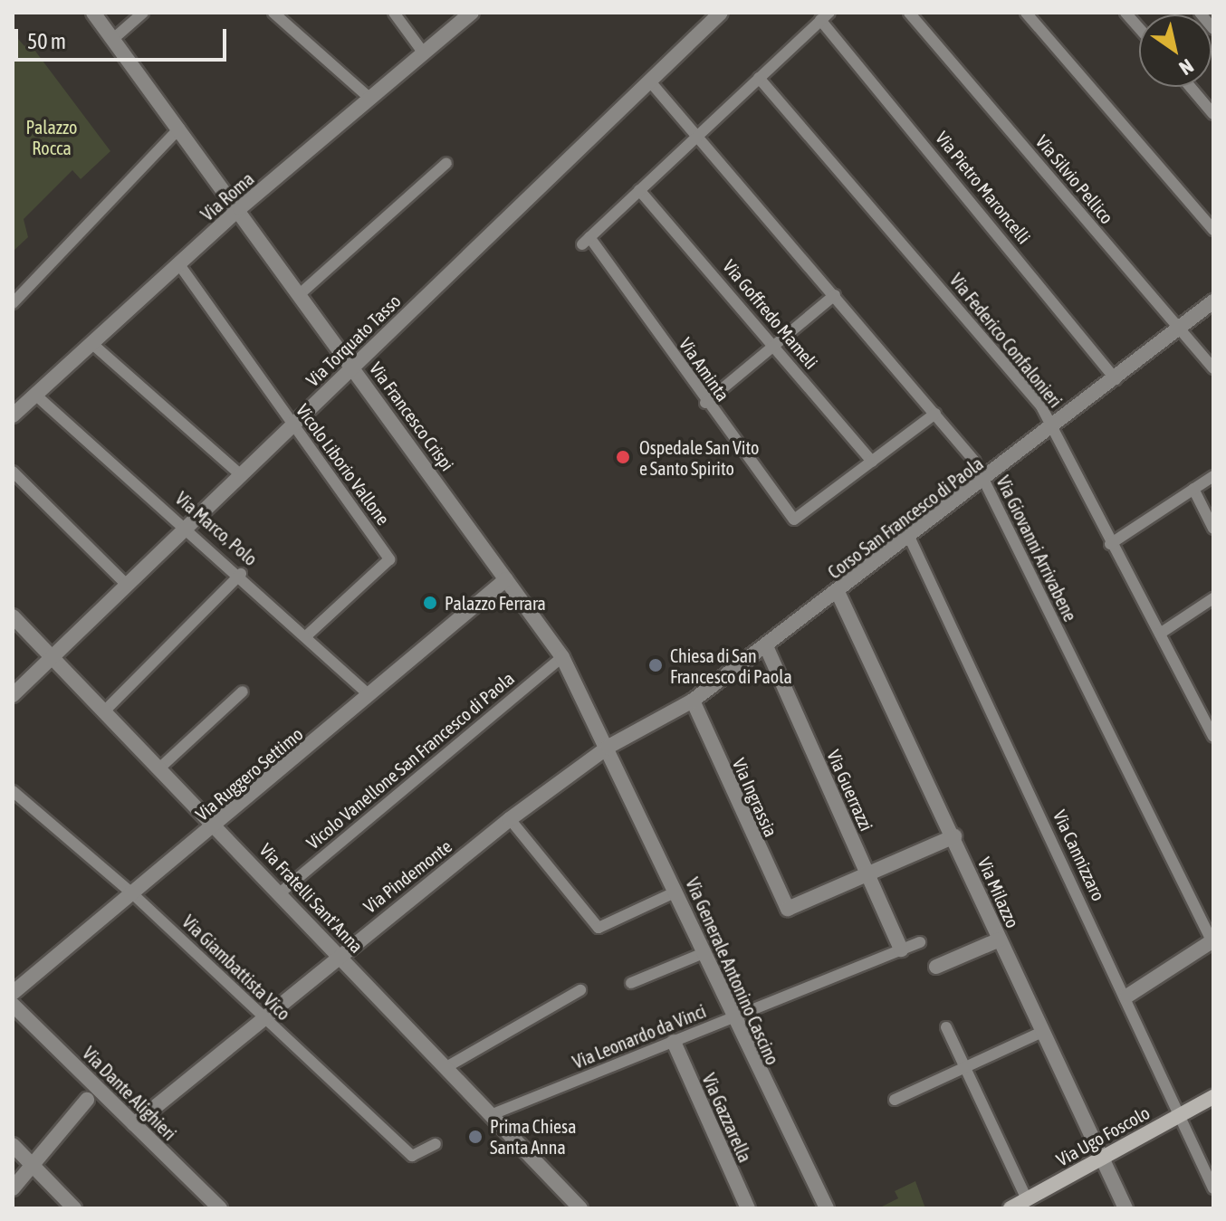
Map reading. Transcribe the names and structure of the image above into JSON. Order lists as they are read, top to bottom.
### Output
{
  "streets": {
    "street": [
      "Via Roma",
      "Via Torquato Tasso",
      "Via Francesco Crispi",
      "Corso San Francesco di Paola",
      "Via Ruggero Settimo",
      "Via Guerrazzi",
      "Via Ingrassia",
      "Via Pindemonte",
      "Via Milazzo",
      "Via Fratelli Sant'Anna",
      "Via Generale Antonino Cascino",
      "Via Dante Alighieri",
      "Via Gazzarella",
      "Via Ugo Foscolo"
    ],
    "lane": [
      "Via Silvio Pellico",
      "Via Pietro Maroncelli",
      "Via Goffredo Mameli",
      "Via Federico Confalonieri",
      "Via Aminta",
      "Vicolo Liborio Vallone",
      "Via Marco, Polo",
      "Via Giovanni Arrivabene",
      "Vicolo Vanellone San Francesco di Paola",
      "Via Cannizzaro",
      "Via Giambattista Vico",
      "Via Leonardo da Vinci"
    ]
  },
  "crossings": [
    ["Via Silvio Pellico", "Corso San Francesco di Paola"],
    ["Via Pietro Maroncelli", "Corso San Francesco di Paola"],
    ["Via Roma", "Via Francesco Crispi"],
    ["Via Roma", "Vicolo Liborio Vallone"],
    ["Via Roma", "Via Marco, Polo"],
    ["Via Goffredo Mameli", "Via Aminta"],
    ["Via Torquato Tasso", "Via Francesco Crispi"],
    ["Via Torquato Tasso", "Vicolo Liborio Vallone"],
    ["Via Torquato Tasso", "Via Marco, Polo"],
    ["Via Torquato Tasso", "Via Giovanni Arrivabene"],
    ["Via Torquato Tasso", "Via Fratelli Sant'Anna"],
    ["Via Federico Confalonieri", "Corso San Francesco di Paola"],
    ["Via Francesco Crispi", "Corso San Francesco di Paola"],
    ["Via Francesco Crispi", "Vicolo Vanellone San Francesco di Paola"],
    ["Via Francesco Crispi", "Via Ruggero Settimo"],
    ["Via Francesco Crispi", "Via Pindemonte"],
    ["Via Francesco Crispi", "Via Generale Antonino Cascino"],
    ["Vicolo Liborio Vallone", "Via Marco, Polo"],
    ["Corso San Francesco di Paola", "Via Giovanni Arrivabene"],
    ["Corso San Francesco di Paola", "Via Guerrazzi"],
    ["Corso San Francesco di Paola", "Via Ingrassia"],
    ["Corso San Francesco di Paola", "Via Cannizzaro"],
    ["Corso San Francesco di Paola", "Via Pindemonte"],
    ["Corso San Francesco di Paola", "Via Milazzo"],
    ["Corso San Francesco di Paola", "Via Generale Antonino Cascino"],
    ["Via Marco, Polo", "Via Ruggero Settimo"],
    ["Vicolo Vanellone San Francesco di Paola", "Via Fratelli Sant'Anna"],
    ["Via Ruggero Settimo", "Via Fratelli Sant'Anna"],
    ["Via Ruggero Settimo", "Via Giambattista Vico"],
    ["Via Guerrazzi", "Via Ingrassia"],
    ["Via Guerrazzi", "Via Leonardo da Vinci"],
    ["Via Cannizzaro", "Via Ugo Foscolo"],
    ["Via Pindemonte", "Via Fratelli Sant'Anna"],
    ["Via Pindemonte", "Via Giambattista Vico"],
    ["Via Pindemonte", "Via Generale Antonino Cascino"],
    ["Via Pindemonte", "Via Dante Alighieri"],
    ["Via Milazzo", "Via Ugo Foscolo"],
    ["Via Fratelli Sant'Anna", "Via Leonardo da Vinci"],
    ["Via Generale Antonino Cascino", "Via Leonardo da Vinci"],
    ["Via Leonardo da Vinci", "Via Gazzarella"]
  ],
  "parks": ["Palazzo Rocca"],
  "places": [
    "Ospedale San Vito e Santo Spirito",
    "Palazzo Ferrara",
    "Chiesa di San Francesco di Paola",
    "Prima Chiesa Santa Anna"
  ],
  "scale_bar": "50 m",
  "north": "bottom right"
}
